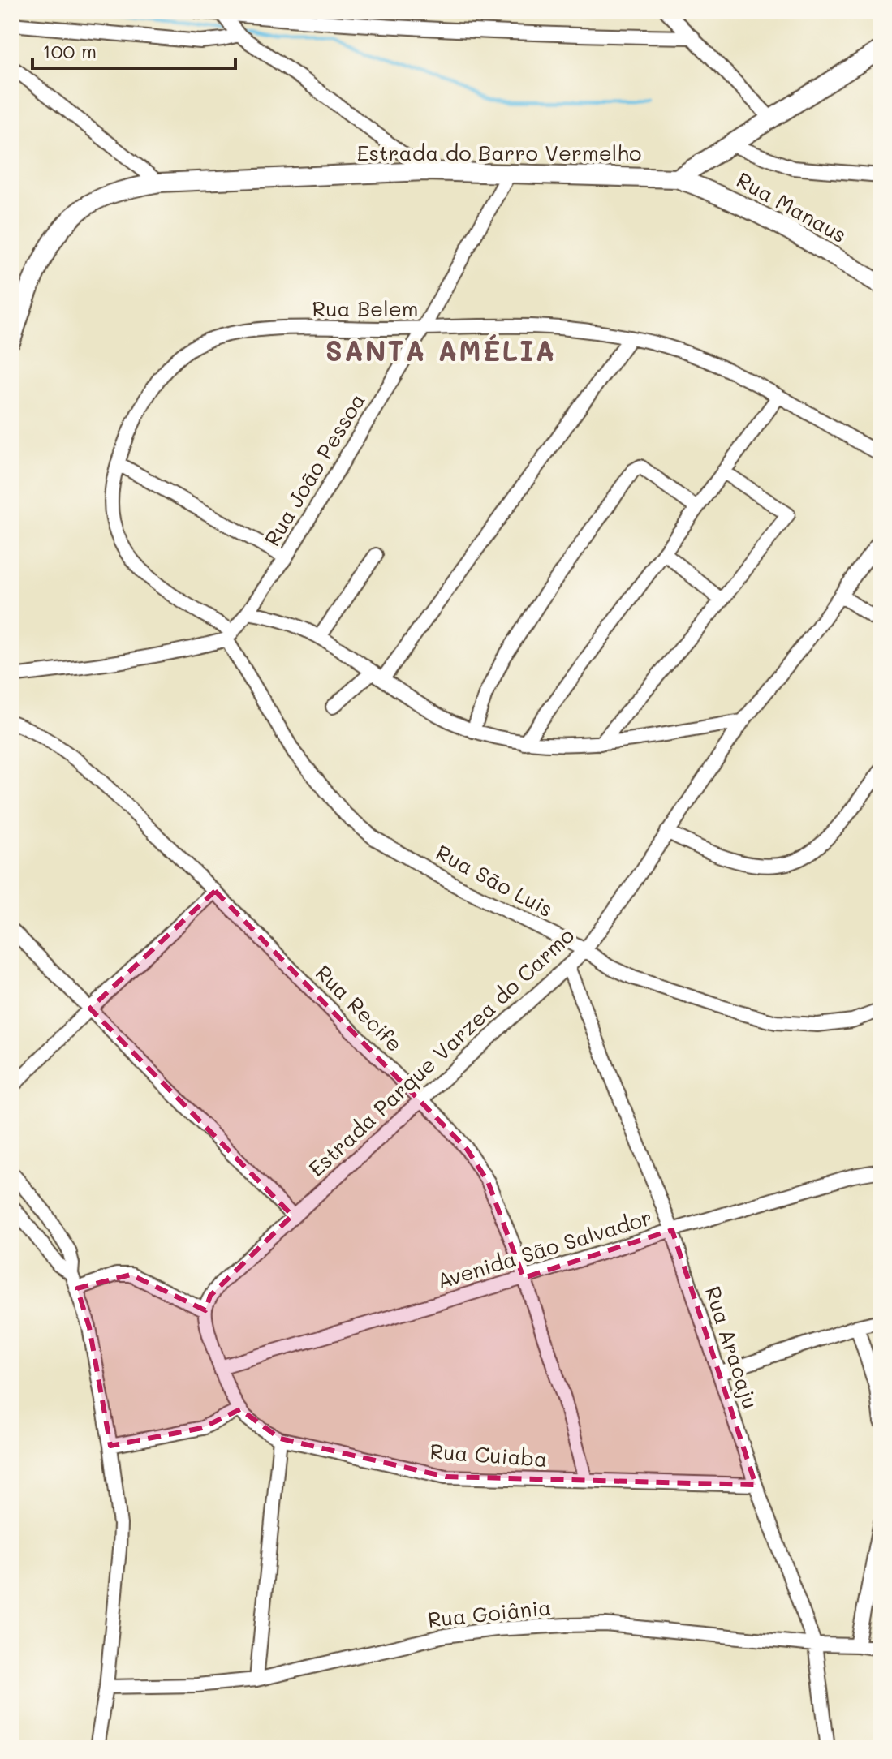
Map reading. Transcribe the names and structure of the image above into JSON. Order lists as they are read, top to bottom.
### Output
{
  "streets": {
    "street": [
      "Estrada do Barro Vermelho",
      "Rua Manaus",
      "Rua Belem",
      "Rua João Pessoa",
      "Rua São Luis",
      "Rua Recife",
      "Estrada Parque Varzea do Carmo",
      "Avenida São Salvador",
      "Rua Aracaju",
      "Rua Cuiaba",
      "Rua Goiânia"
    ]
  },
  "crossings": [
    ["Estrada do Barro Vermelho", "Rua Manaus"],
    ["Estrada do Barro Vermelho", "Rua João Pessoa"],
    ["Rua Belem", "Rua João Pessoa"],
    ["Rua Belem", "Rua São Luis"],
    ["Rua João Pessoa", "Rua São Luis"],
    ["Rua São Luis", "Estrada Parque Varzea do Carmo"],
    ["Rua Recife", "Estrada Parque Varzea do Carmo"],
    ["Rua Recife", "Avenida São Salvador"],
    ["Rua Recife", "Rua Cuiaba"],
    ["Estrada Parque Varzea do Carmo", "Rua Aracaju"],
    ["Avenida São Salvador", "Rua Aracaju"],
    ["Avenida São Salvador", "Rua Cuiaba"],
    ["Rua Aracaju", "Rua Cuiaba"],
    ["Rua Aracaju", "Rua Goiânia"]
  ],
  "districts": ["SANTA AMÉLIA"],
  "scale_bar": "100 m"
}
